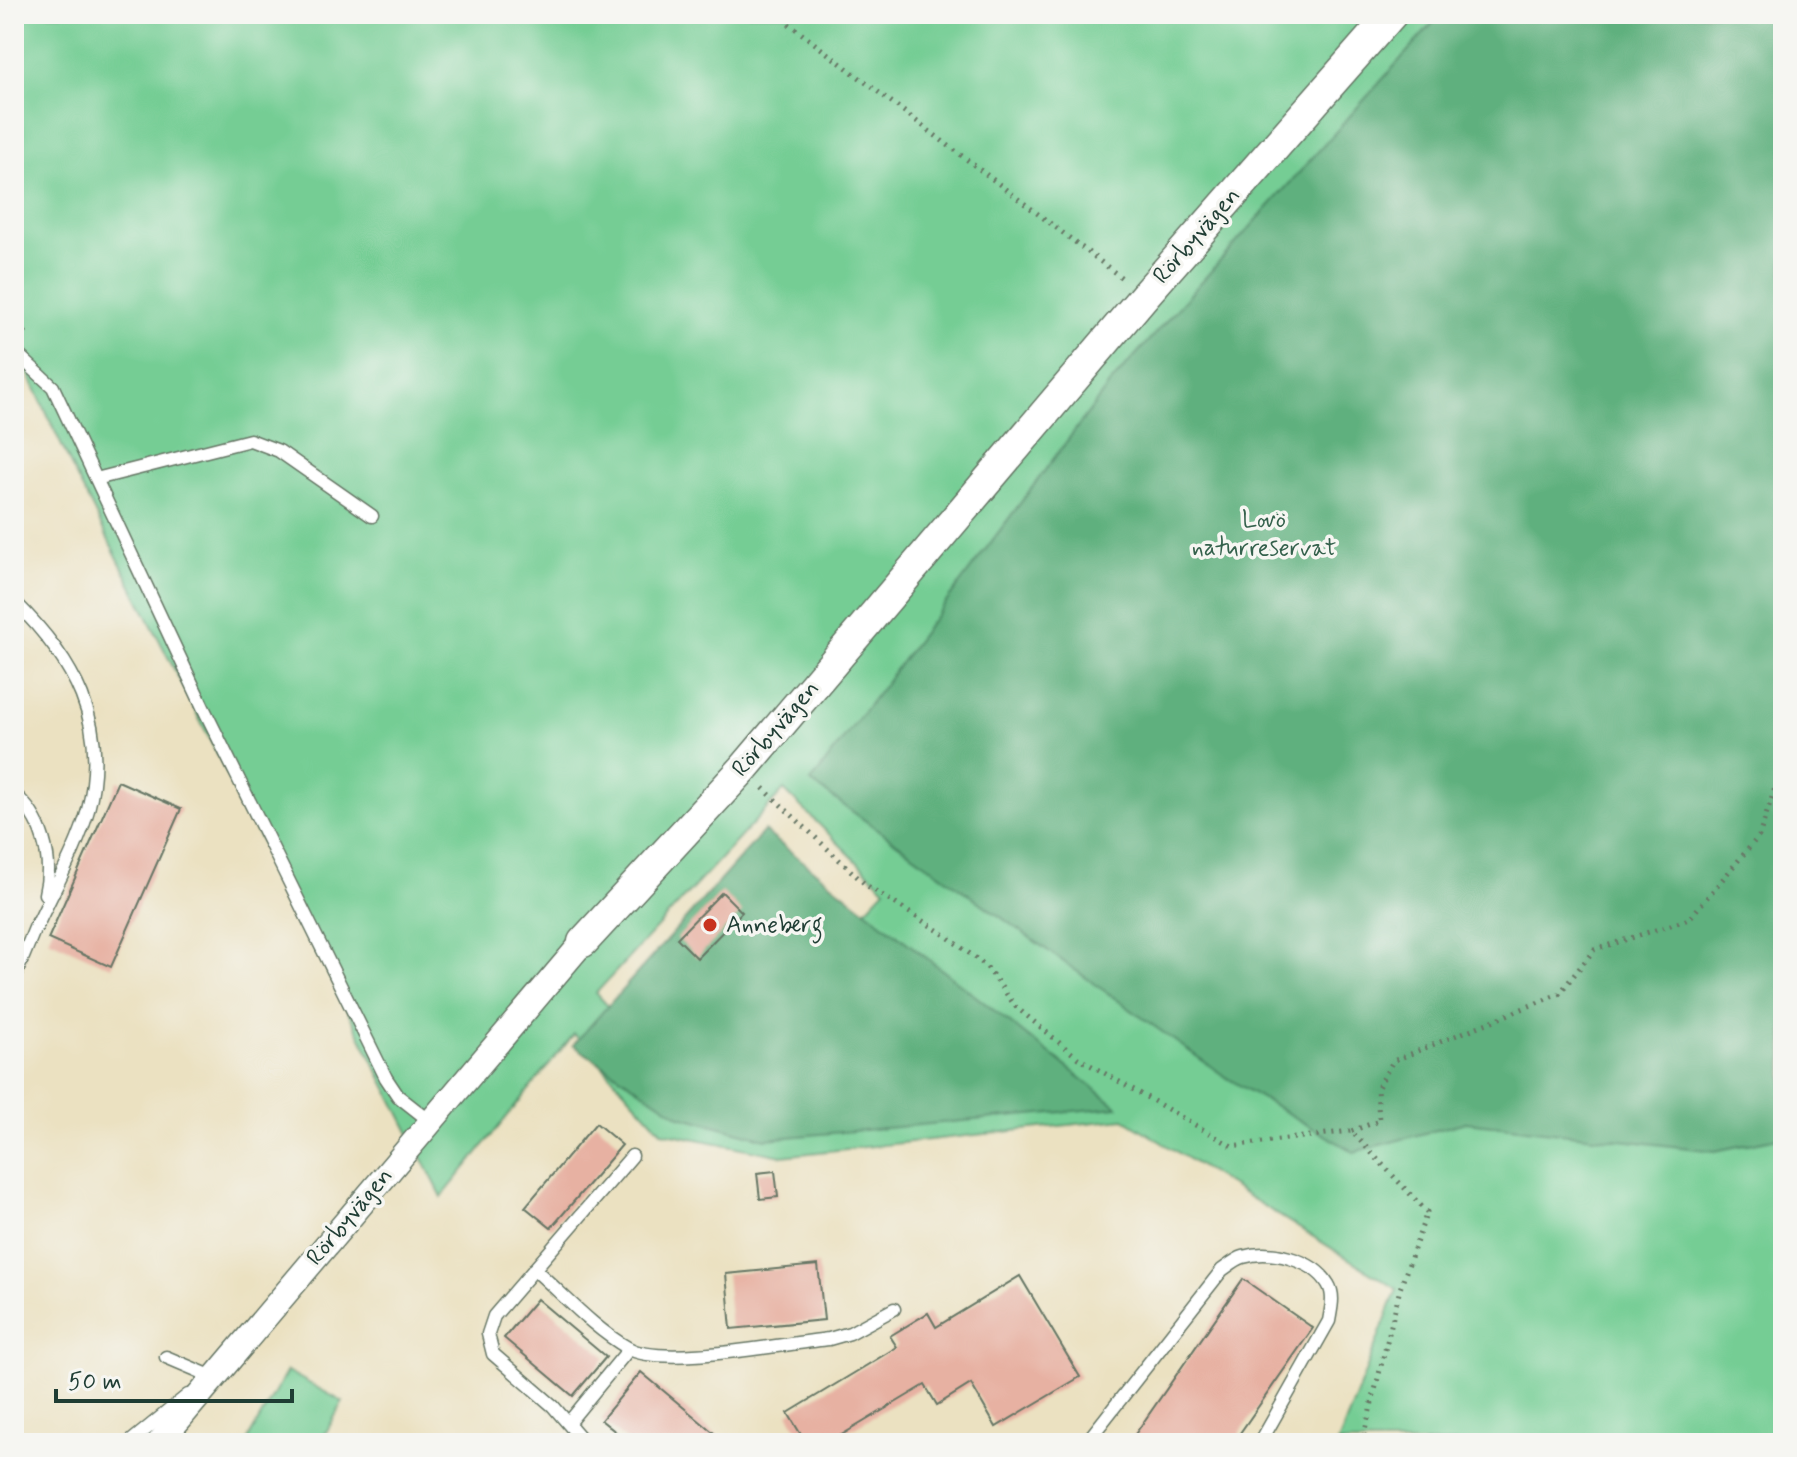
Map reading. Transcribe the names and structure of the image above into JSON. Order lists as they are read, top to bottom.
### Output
{
  "streets": {
    "street": ["Rörbyvägen"]
  },
  "parks": ["Lovö naturreservat"],
  "places": ["Anneberg"],
  "scale_bar": "50 m"
}
